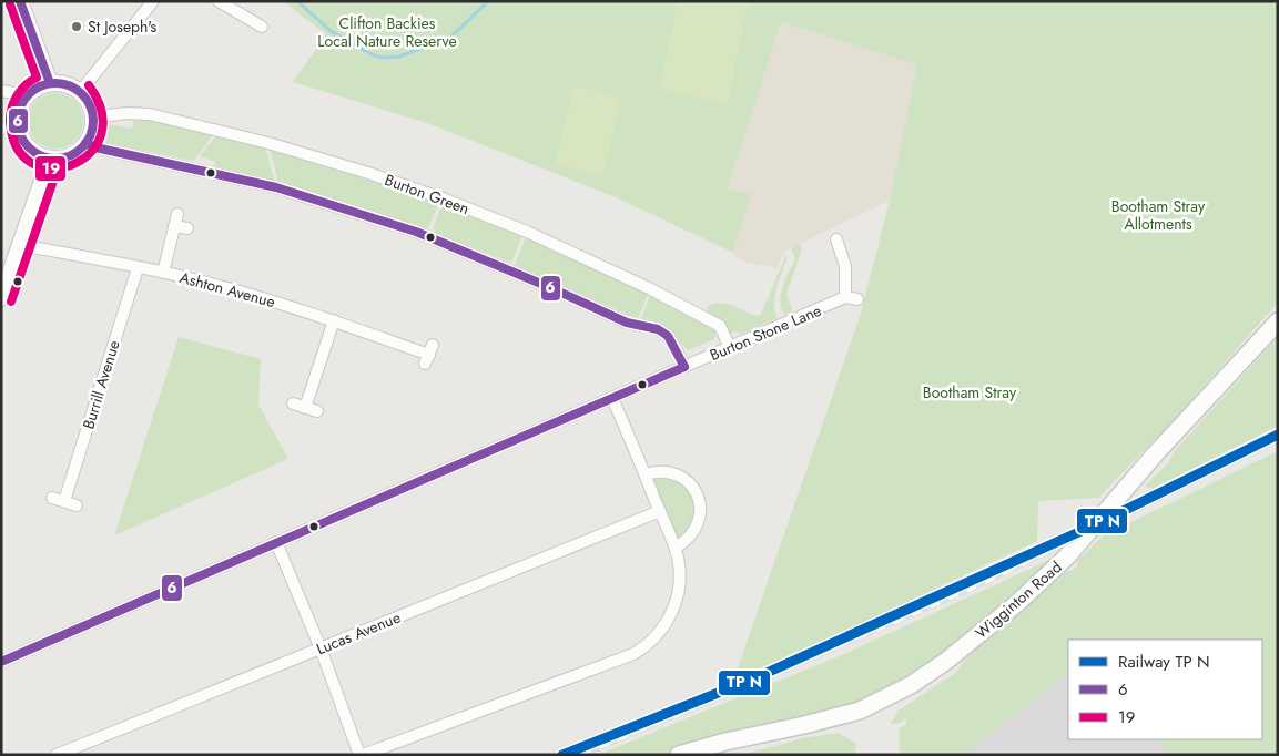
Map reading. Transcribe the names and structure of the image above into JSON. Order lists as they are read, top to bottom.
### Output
{
  "streets": {
    "main road": ["Wigginton Road"],
    "street": [
      "Burton Green",
      "Ashton Avenue",
      "Burton Stone Lane",
      "Burrill Avenue",
      "Lucas Avenue"
    ]
  },
  "crossings": [
    ["Burton Green", "Burton Stone Lane"],
    ["Ashton Avenue", "Burrill Avenue"]
  ],
  "parks": ["Clifton Backies Local Nature Reserve", "Bootham Stray Allotments", "Bootham Stray"],
  "places": ["St Joseph's"],
  "lines": ["transit line 6", "transit line 19"],
  "legend": ["Railway TP N", "6", "19"]
}
